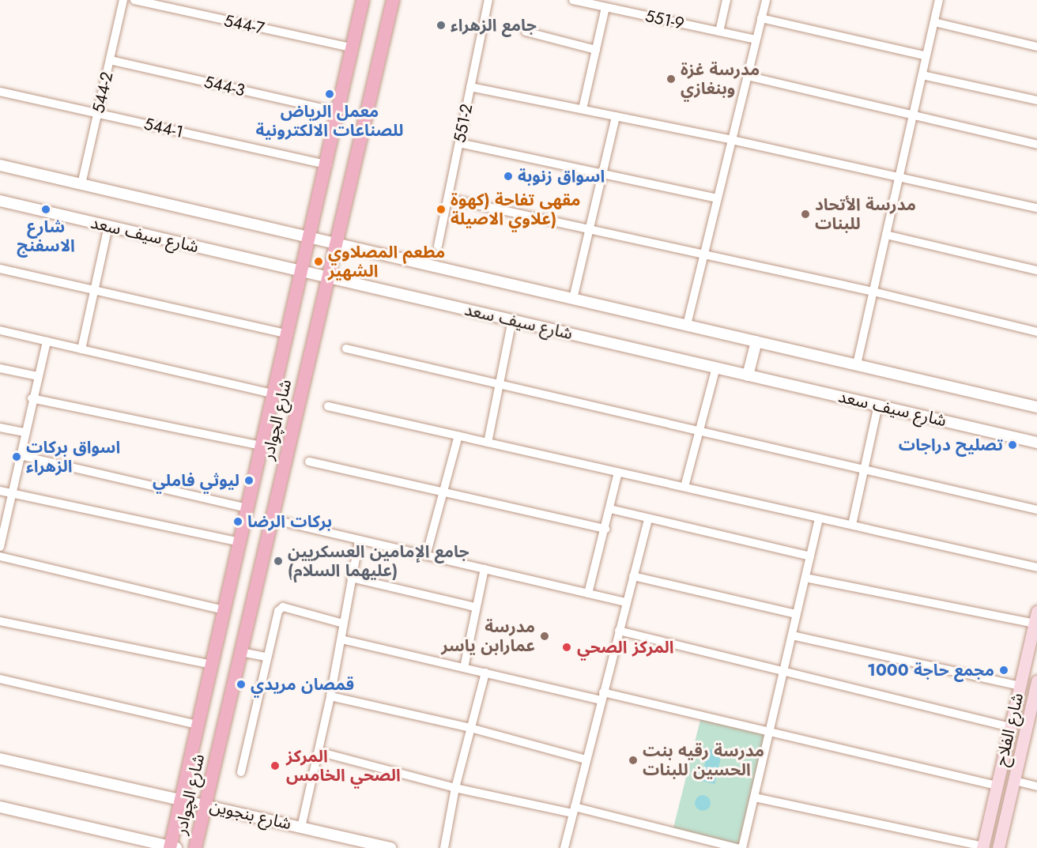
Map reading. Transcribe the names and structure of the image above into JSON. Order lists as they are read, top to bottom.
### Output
{
  "streets": {
    "main road": ["شارع الچوادر", "شارع الفلاح"],
    "street": [
      "551-9",
      "544-7",
      "544-3",
      "544-2",
      "551-2",
      "544-1",
      "شارع سيف سعد",
      "شارع بنجوين"
    ]
  },
  "crossings": [
    ["544-7", "شارع الچوادر"],
    ["544-3", "544-2"],
    ["544-3", "شارع الچوادر"],
    ["544-2", "544-1"],
    ["544-2", "شارع سيف سعد"],
    ["544-1", "شارع الچوادر"],
    ["شارع سيف سعد", "شارع الچوادر"],
    ["شارع الچوادر", "شارع بنجوين"]
  ],
  "places": [
    "جامع الزهراء",
    "مدرسة غزة وبنغازي",
    "معمل الرياض للصناعات الالكترونية",
    "اسواق زنوبة",
    "شارع الاسفنج",
    "مقهى تفاحة (كهوة علاوي الاصيلة)",
    "مدرسة الأتحاد للبنات",
    "مطعم المصلاوي الشهير",
    "تصليح دراجات",
    "اسواق بركات الزهراء",
    "ليوثي فاملي",
    "بركات الرضا",
    "جامع الإمامين العسكريين (عليهما السلام)",
    "مدرسة عمارابن ياسر",
    "المركز الصحي",
    "مجمع حاجة 1000",
    "قمصان مريدي",
    "مدرسة رقيه بنت الحسين للبنات",
    "المركز الصحي الخامس"
  ]
}
